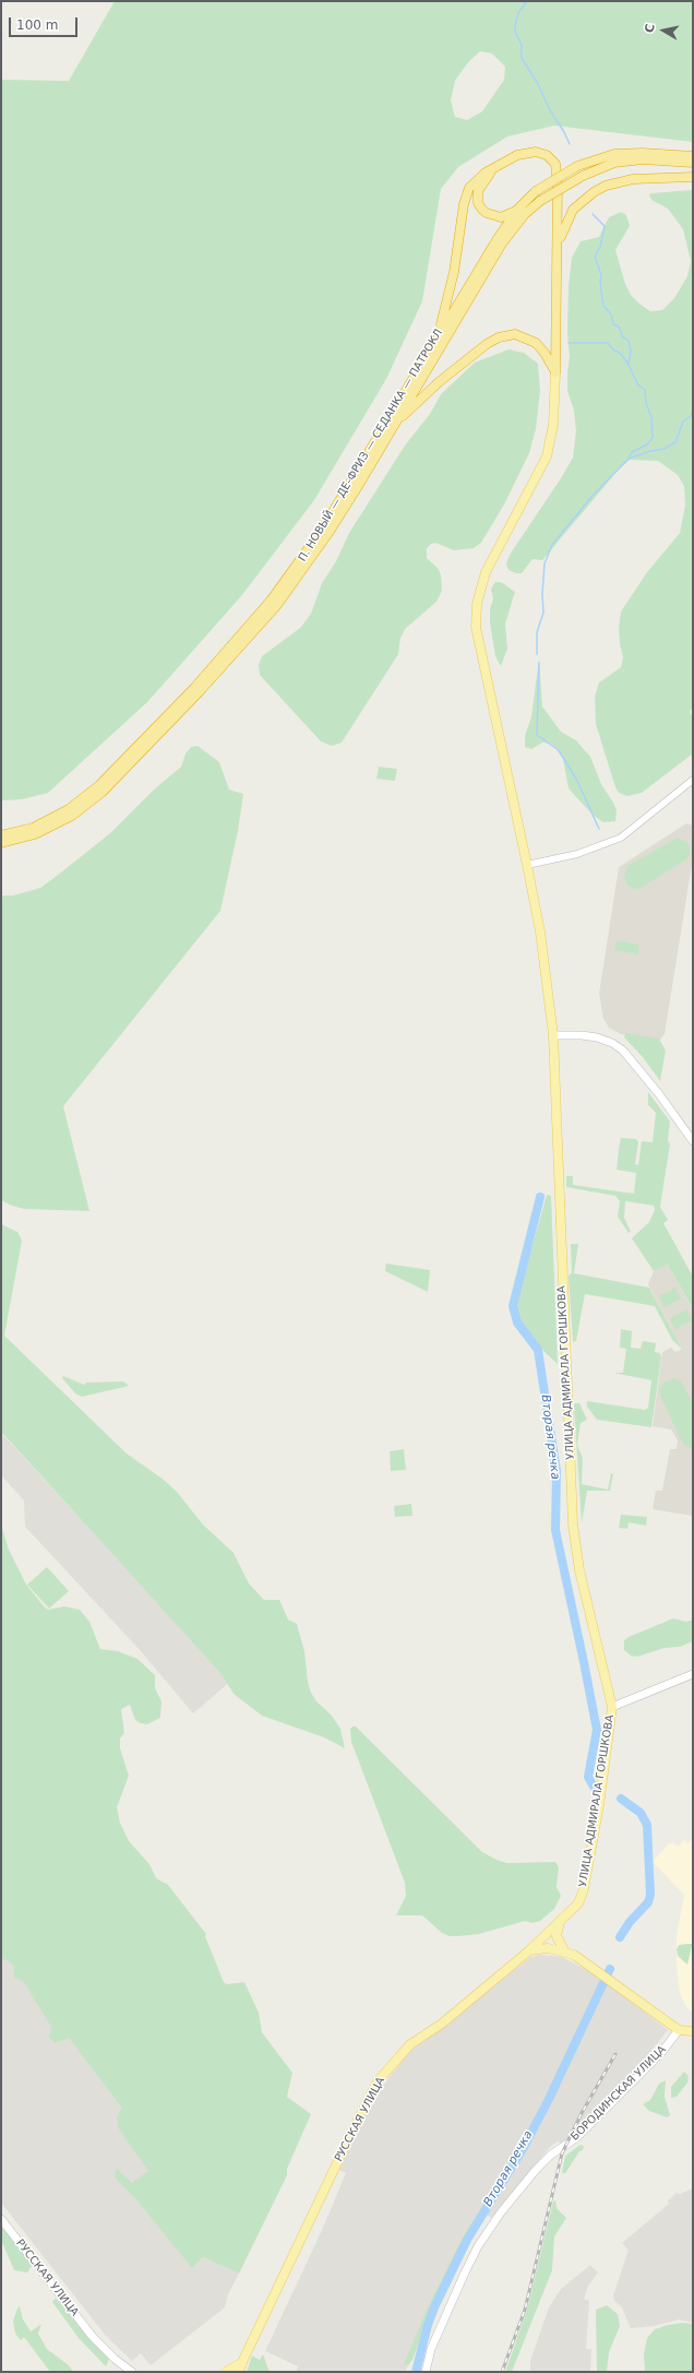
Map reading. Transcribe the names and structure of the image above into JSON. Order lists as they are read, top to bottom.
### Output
{
  "streets": {
    "highway": ["П. НОВЫЙ — ДЕ-ФРИЗ — СЕДАНКА — ПАТРОКЛ"],
    "main road": ["УЛИЦА АДМИРАЛА ГОРШКОВА", "БОРОДИНСКАЯ УЛИЦА", "РУССКАЯ УЛИЦА"]
  },
  "crossings": [
    ["УЛИЦА АДМИРАЛА ГОРШКОВА", "РУССКАЯ УЛИЦА"]
  ],
  "water": ["Вторая речка"],
  "scale_bar": "100 m",
  "north": "left"
}
